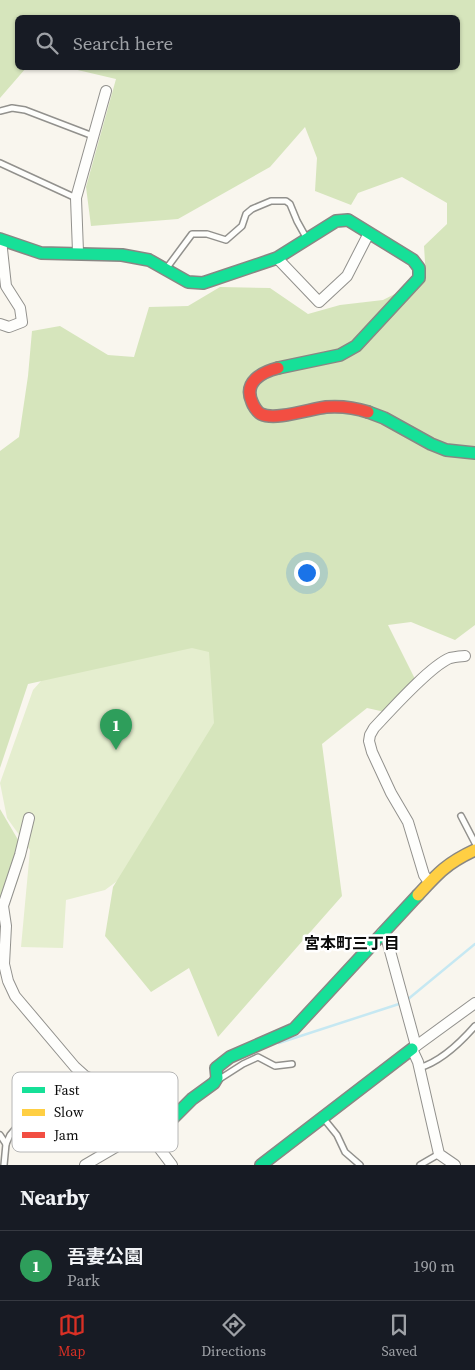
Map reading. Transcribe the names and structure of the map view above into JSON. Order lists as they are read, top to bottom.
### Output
{
  "districts": ["宮本町三丁目"],
  "legend": ["Fast", "Slow", "Jam"],
  "page": {
    "search": "Search here",
    "pins": "1",
    "heading": "Nearby",
    "list": [
      {
        "mark": "1",
        "name": "吾妻公園",
        "note": "Park",
        "value": "190 m"
      }
    ],
    "nav": ["Map", "Directions", "Saved"]
  }
}
